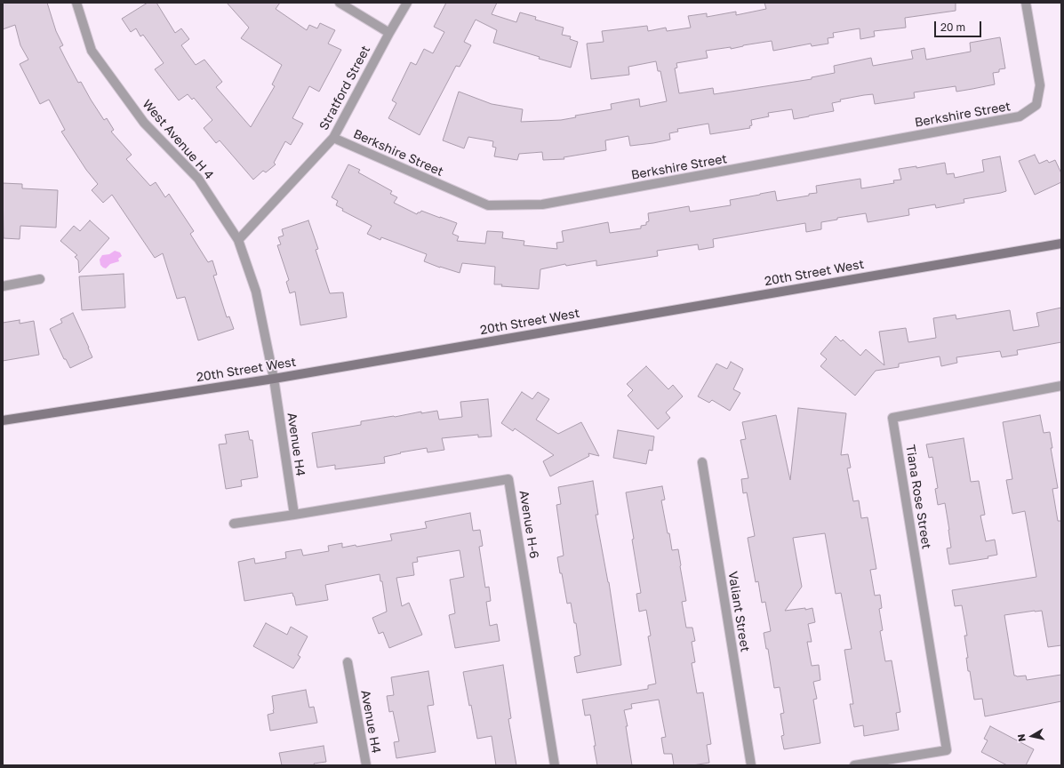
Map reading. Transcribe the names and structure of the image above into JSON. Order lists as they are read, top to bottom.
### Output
{
  "streets": {
    "main road": ["20th Street West"],
    "street": [
      "Stratford Street",
      "Berkshire Street",
      "West Avenue H 4",
      "Avenue H4",
      "Tiana Rose Street",
      "Avenue H-6",
      "Valiant Street"
    ]
  },
  "crossings": [
    ["Stratford Street", "Berkshire Street"],
    ["Stratford Street", "West Avenue H 4"],
    ["West Avenue H 4", "20th Street West"],
    ["West Avenue H 4", "Avenue H4"],
    ["20th Street West", "Avenue H4"],
    ["Avenue H4", "Avenue H-6"]
  ],
  "scale_bar": "20 m",
  "north": "left"
}
